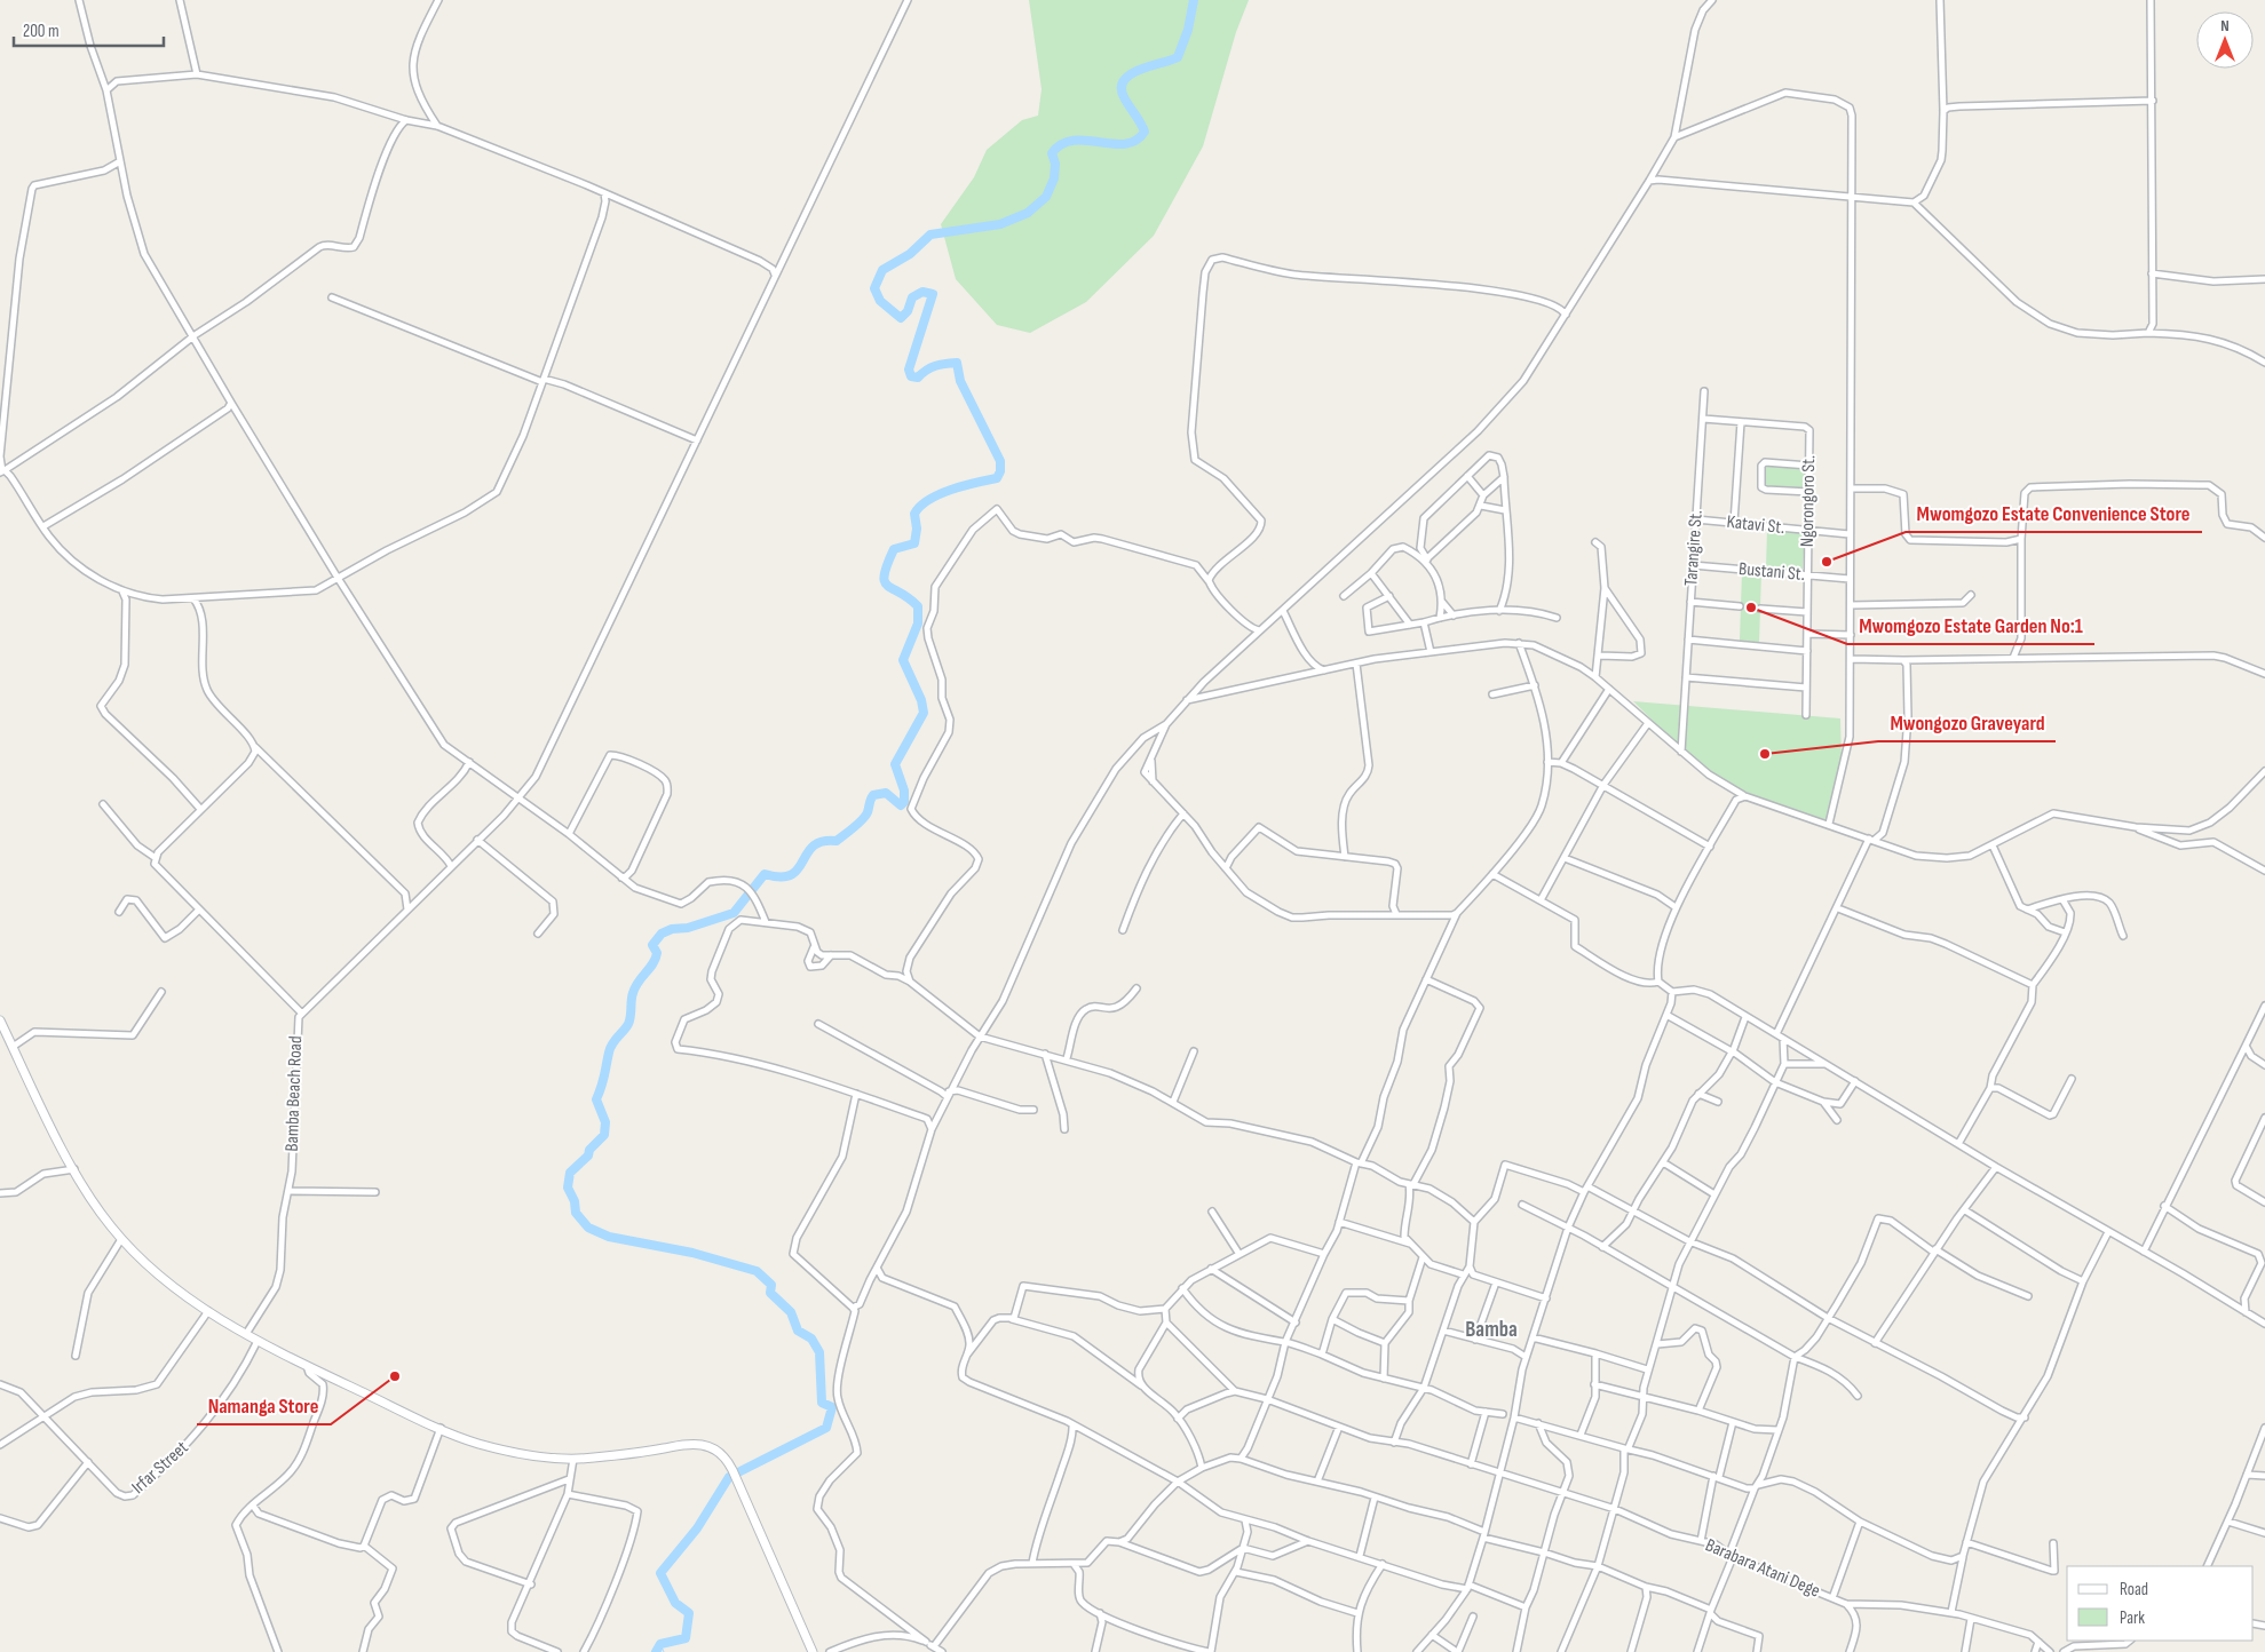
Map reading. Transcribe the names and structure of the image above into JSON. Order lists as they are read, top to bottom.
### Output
{
  "streets": {
    "street": [
      "Ngorongoro St.",
      "Katavi St.",
      "Tarangire St.",
      "Bustani St.",
      "Bamba Beach Road",
      "Irfar Street",
      "Barabara Atani Dege"
    ]
  },
  "crossings": [
    ["Ngorongoro St.", "Katavi St."],
    ["Ngorongoro St.", "Tarangire St."],
    ["Ngorongoro St.", "Bustani St."],
    ["Katavi St.", "Tarangire St."],
    ["Tarangire St.", "Bustani St."]
  ],
  "districts": ["Bamba"],
  "places": [
    "Mwomgozo Estate Convenience Store",
    "Mwomgozo Estate Garden No:1",
    "Mwongozo Graveyard",
    "Namanga Store"
  ],
  "legend": ["Road", "Park"],
  "scale_bar": "200 m",
  "north": "top"
}
